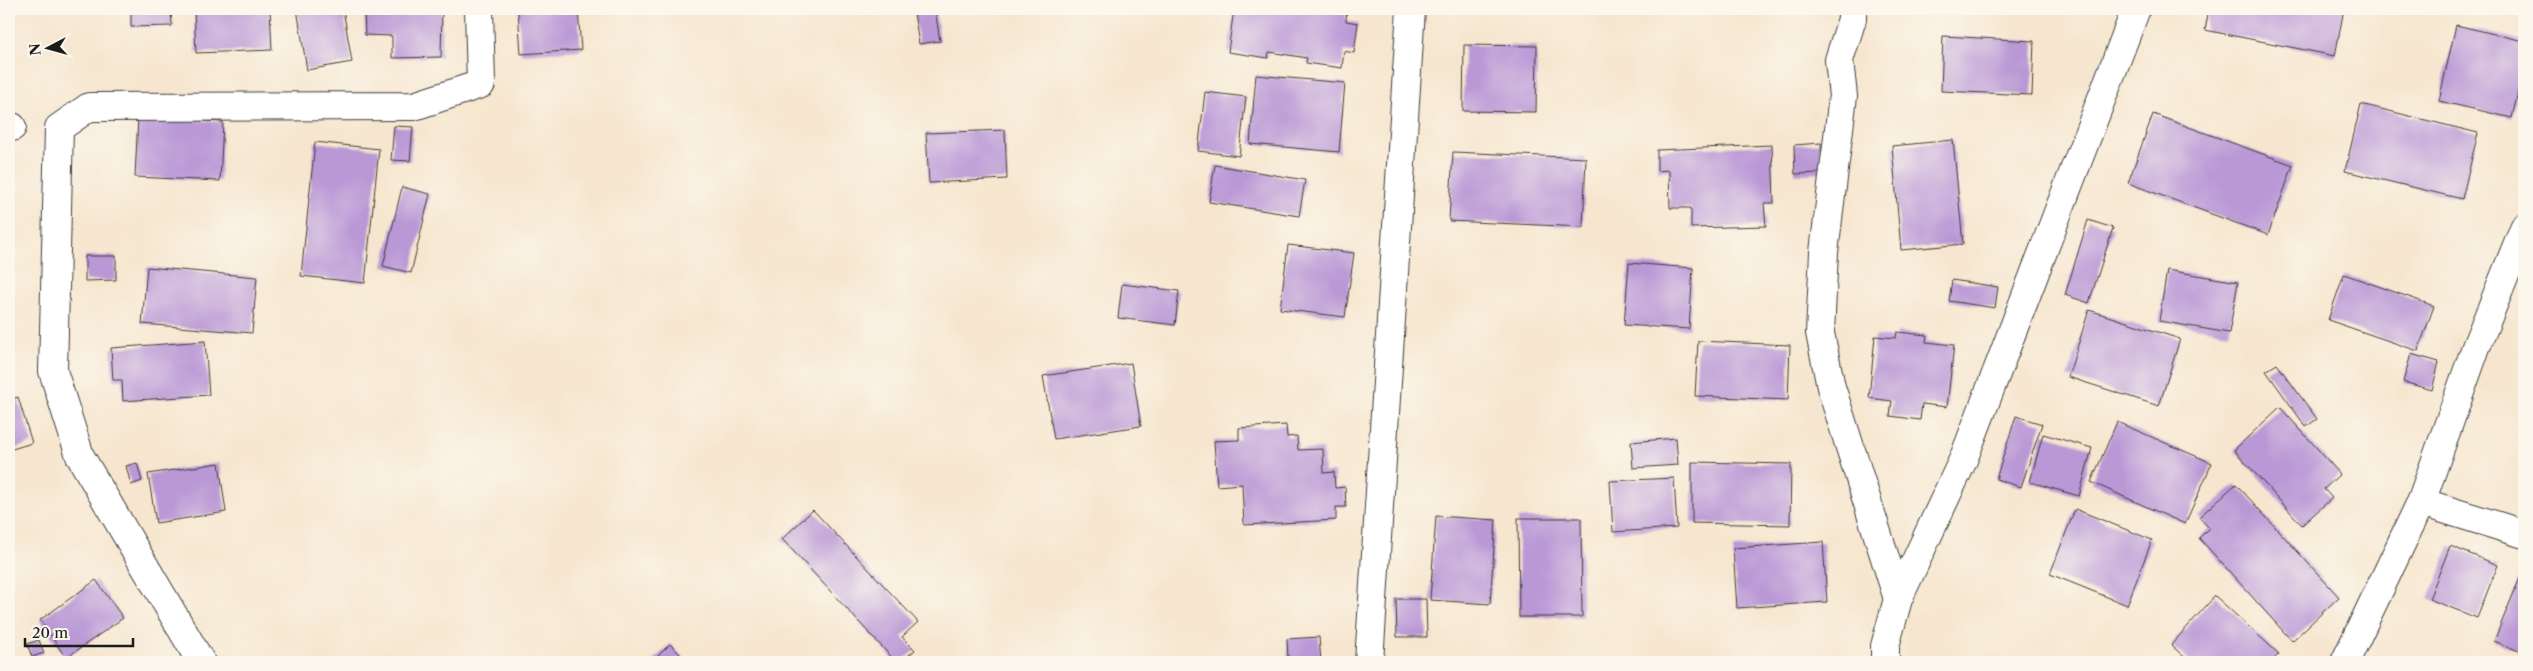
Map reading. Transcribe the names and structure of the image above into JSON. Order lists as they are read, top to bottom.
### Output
{
  "scale_bar": "20 m",
  "north": "left"
}
